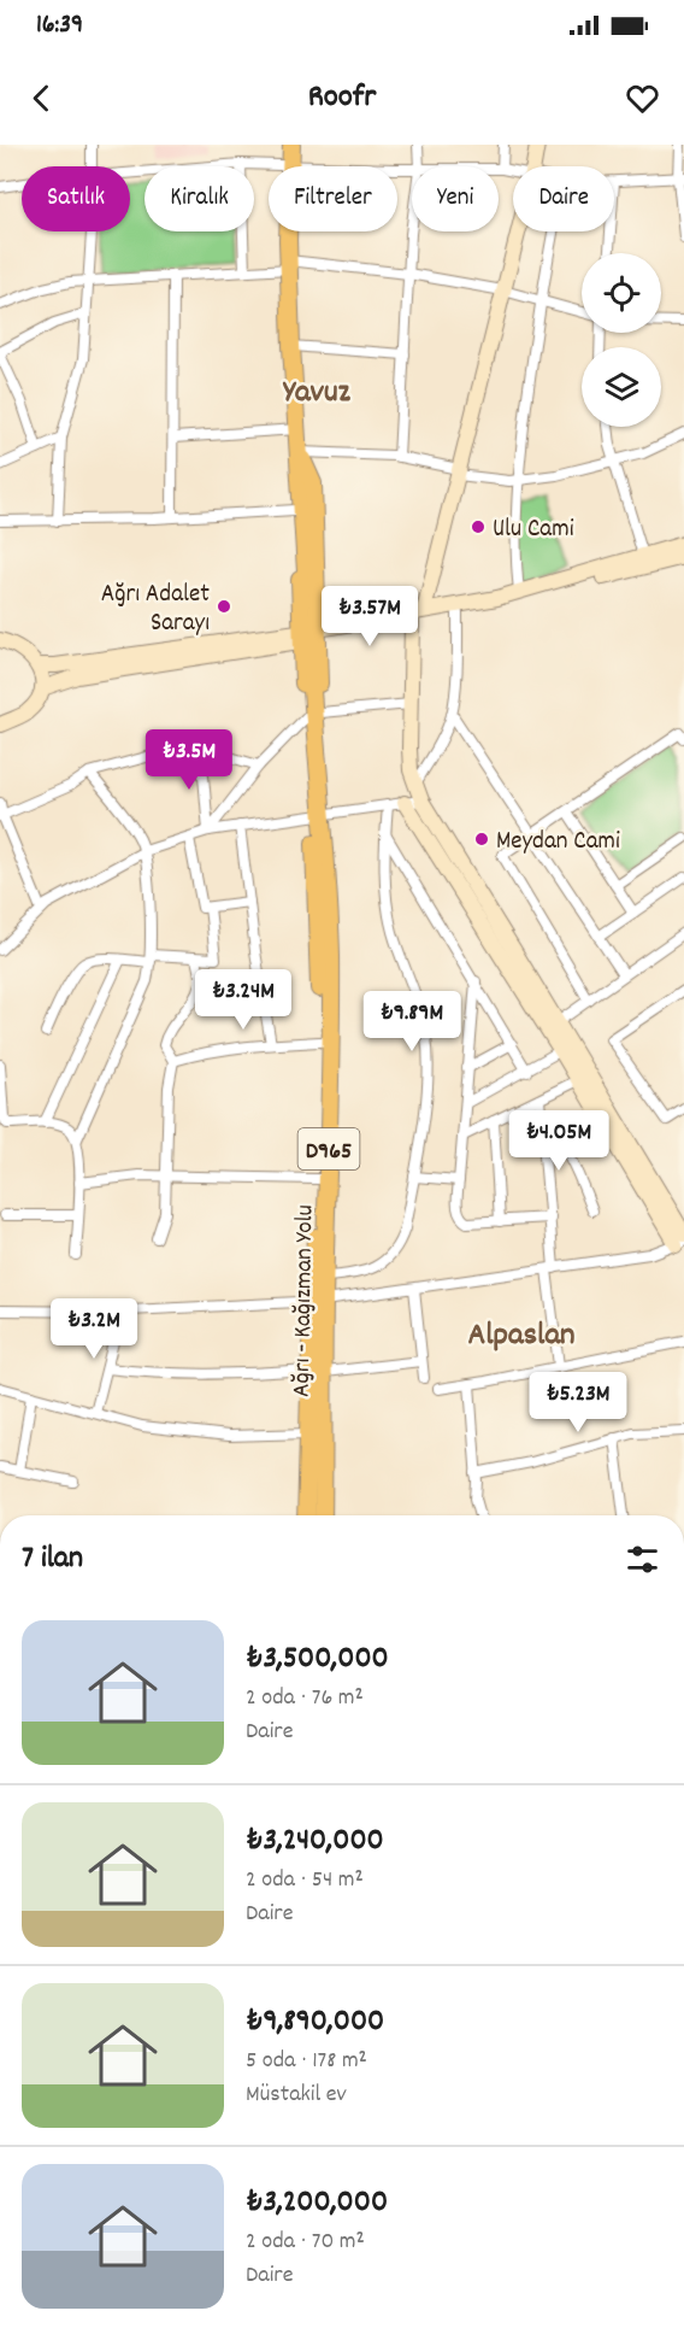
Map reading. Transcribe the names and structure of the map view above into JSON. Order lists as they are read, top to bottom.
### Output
{
  "streets": {
    "main road": ["D965", "Ağrı - Kağızman Yolu"]
  },
  "districts": ["Yavuz", "Alpaslan"],
  "places": ["Ulu Cami", "Ağrı Adalet Sarayı", "Meydan Cami"],
  "page": {
    "status": "16:39",
    "header": "Roofr",
    "chip": [
      "Satılık",
      "Kiralık",
      "Filtreler",
      "Yeni",
      "Daire"
    ],
    "price": [
      "₺3.57M",
      "₺3.5M",
      "₺3.24M",
      "₺9.89M",
      "₺4.05M",
      "₺3.2M",
      "₺5.23M"
    ],
    "heading": "7 ilan",
    "list": [
      {
        "name": "₺3,500,000",
        "note": "2 oda · 76 m² · Daire"
      },
      {
        "name": "₺3,240,000",
        "note": "2 oda · 54 m² · Daire"
      },
      {
        "name": "₺9,890,000",
        "note": "5 oda · 178 m² · Müstakil ev"
      },
      {
        "name": "₺3,200,000",
        "note": "2 oda · 70 m² · Daire"
      }
    ]
  }
}
